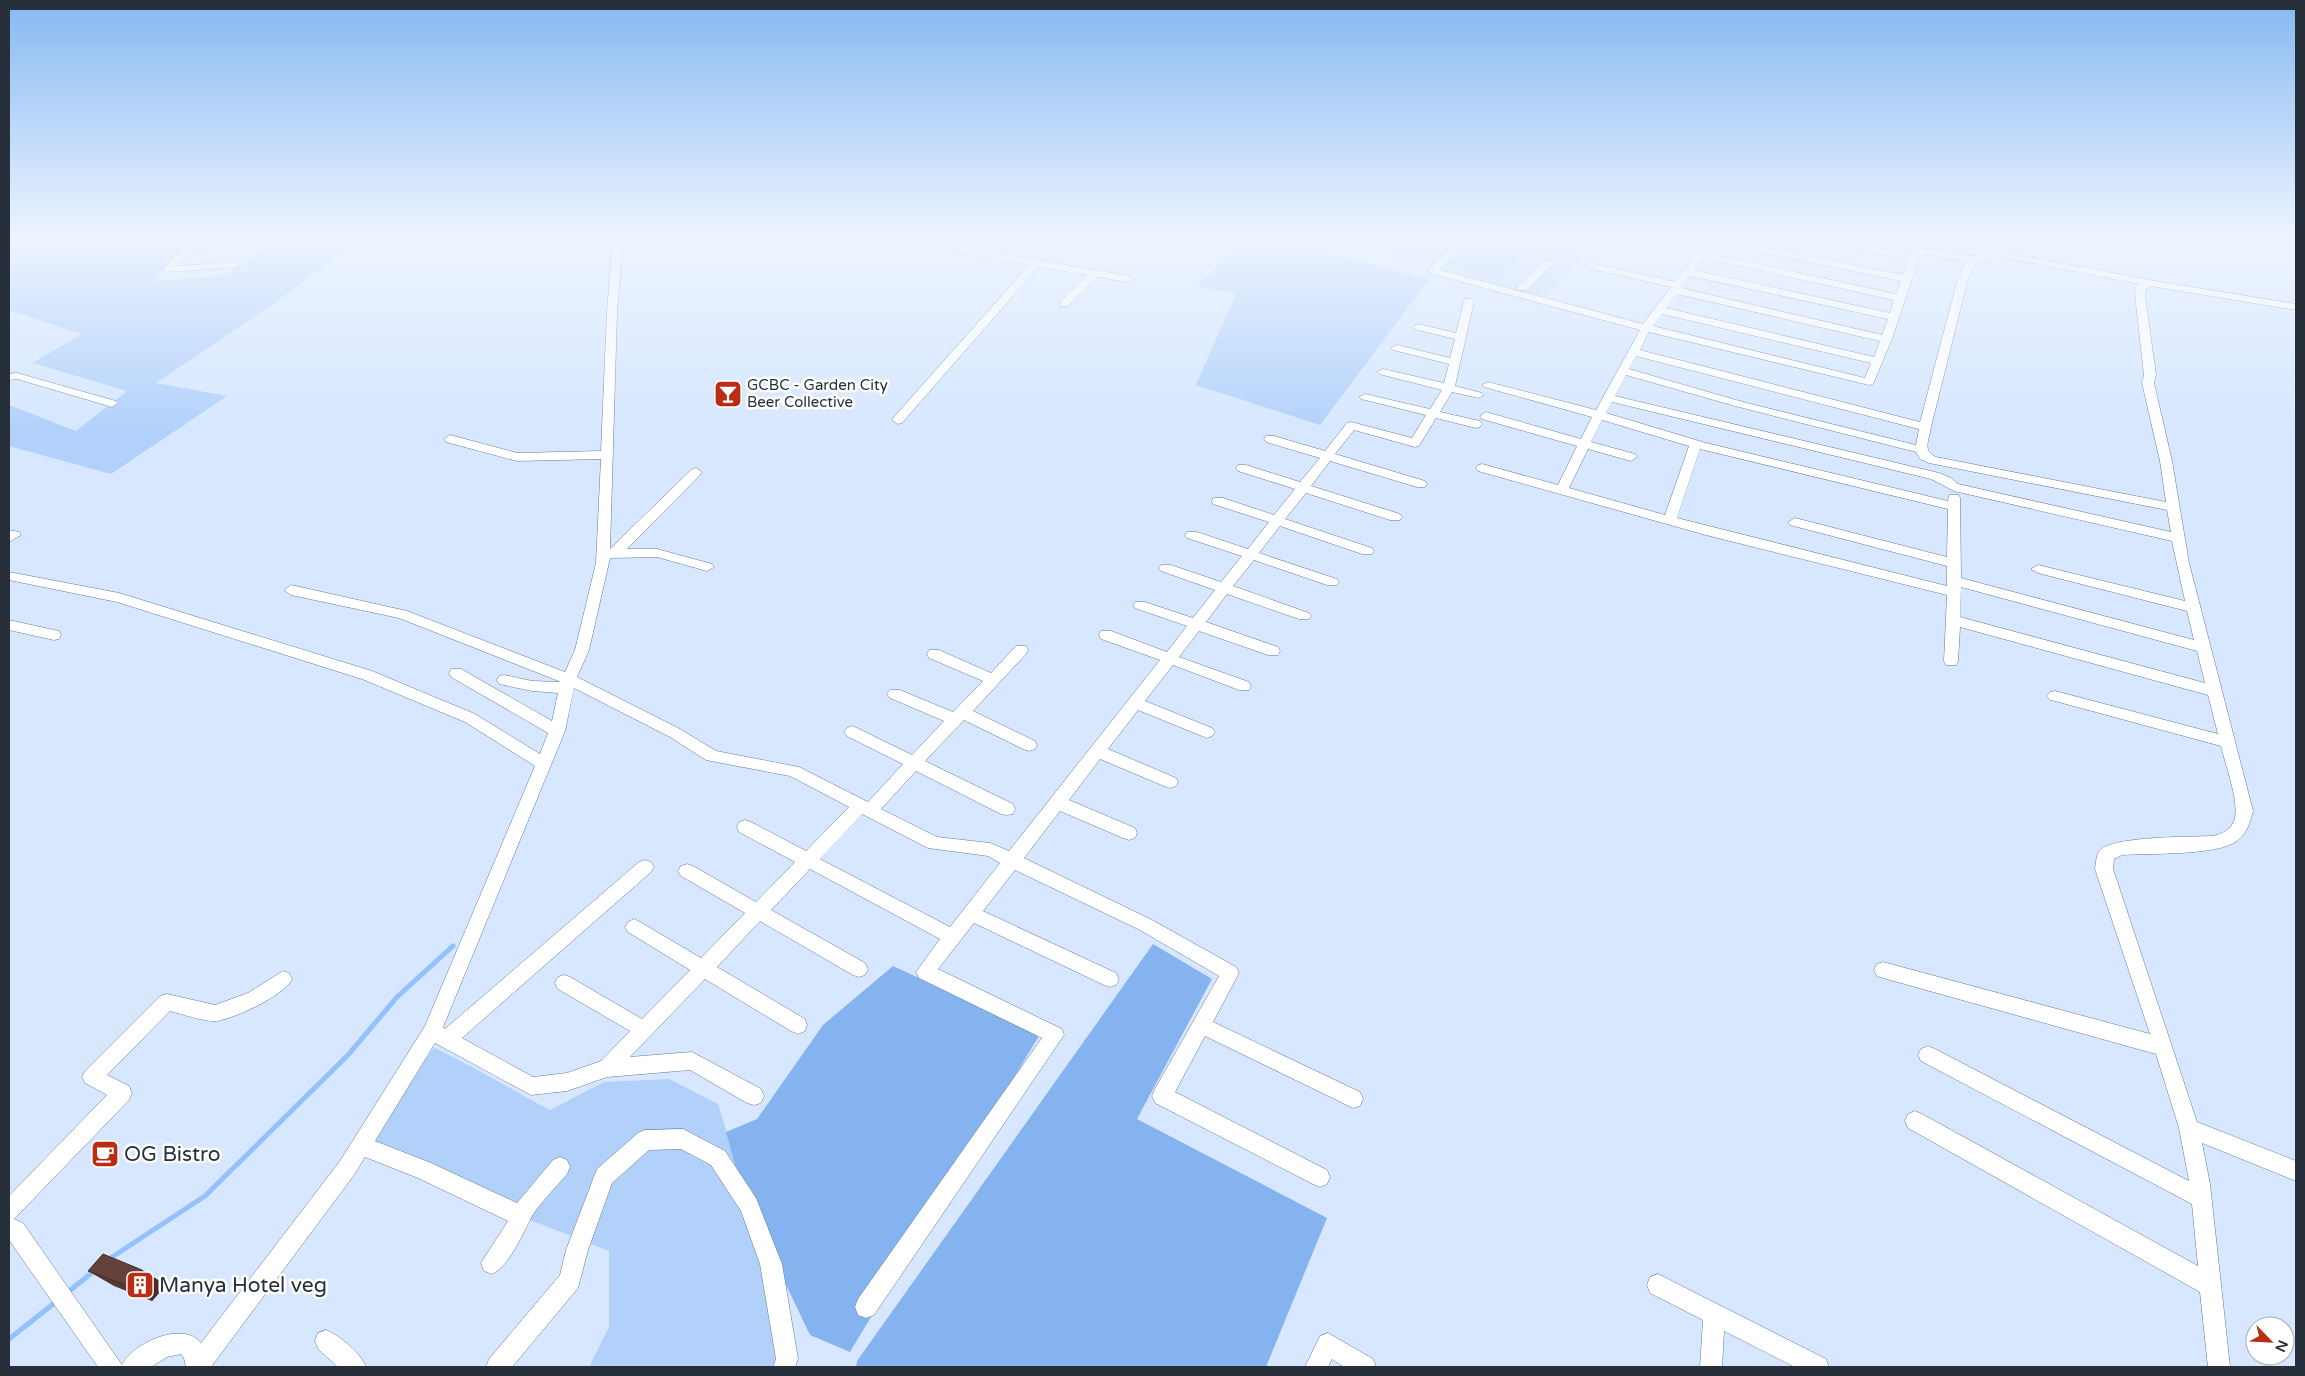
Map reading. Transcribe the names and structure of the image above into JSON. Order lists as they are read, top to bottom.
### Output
{
  "places": {
    "bar": ["GCBC - Garden City Beer Collective"],
    "cafe": ["OG Bistro"],
    "building": ["Manya Hotel veg"]
  },
  "north": "bottom right"
}
